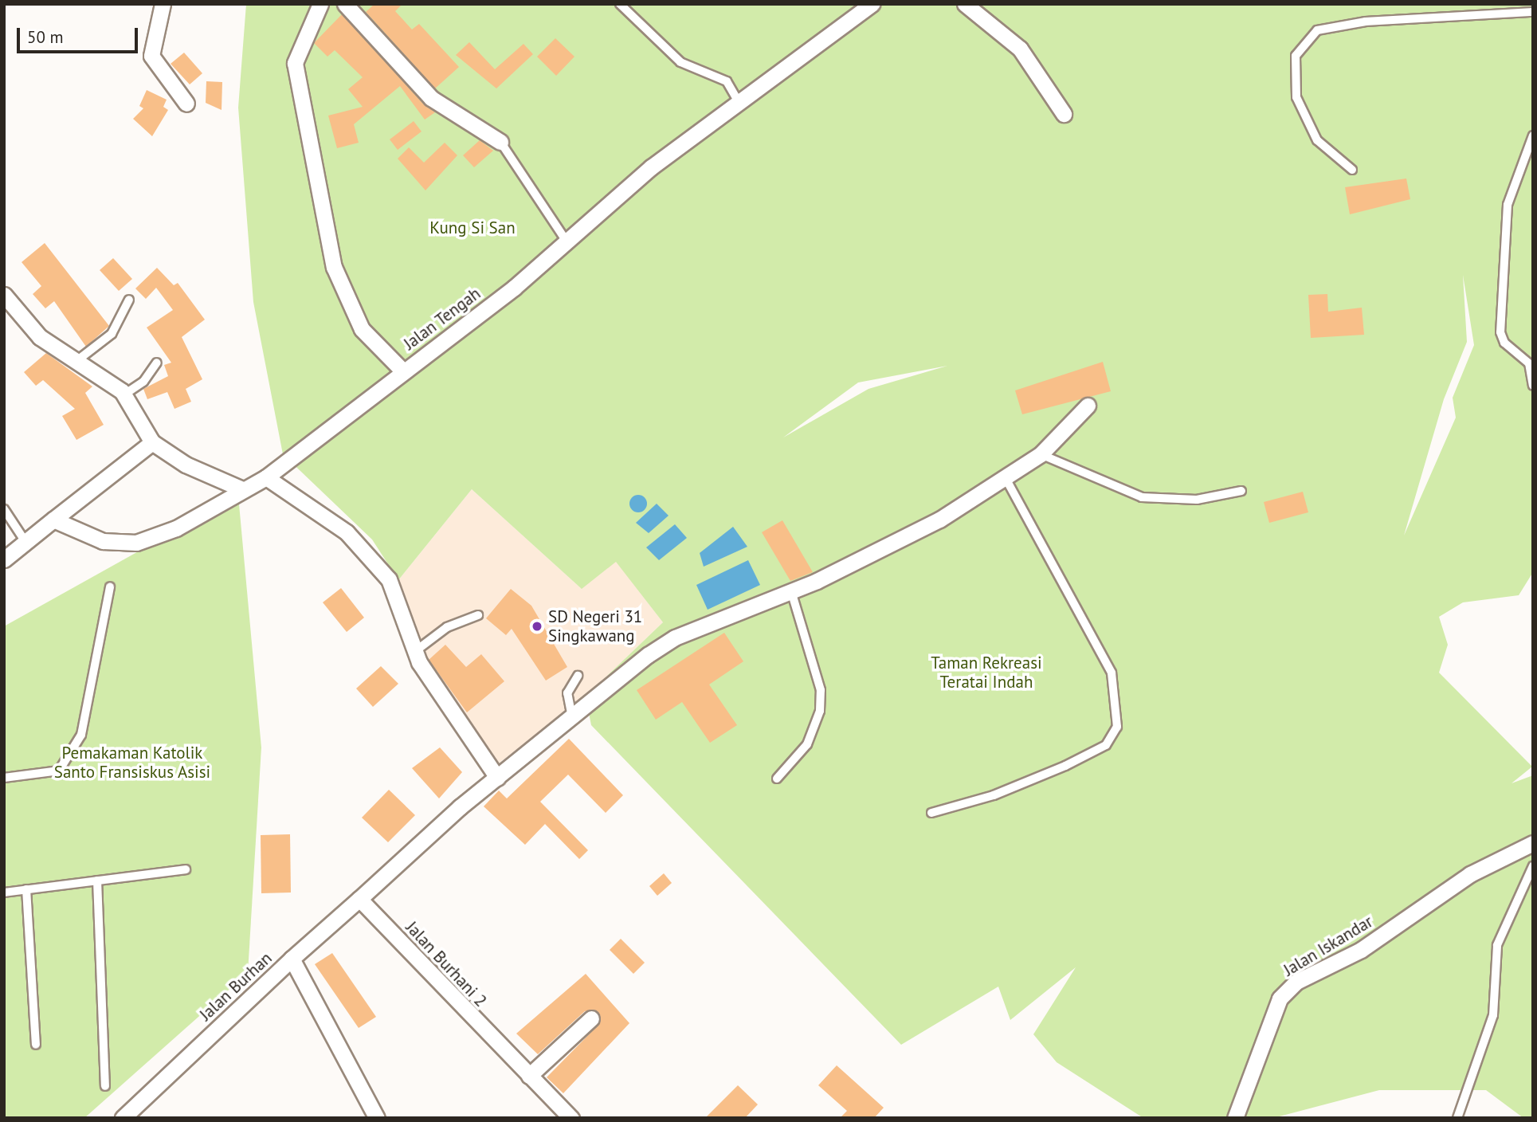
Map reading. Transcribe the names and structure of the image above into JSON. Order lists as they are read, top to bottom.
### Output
{
  "streets": {
    "street": [
      "Jalan Tengah",
      "Jalan Iskandar",
      "Jalan Burhani 2",
      "Jalan Burhan"
    ]
  },
  "parks": ["Kung Si San", "Taman Rekreasi Teratai Indah", "Pemakaman Katolik Santo Fransiskus Asisi"],
  "places": ["SD Negeri 31 Singkawang"],
  "scale_bar": "50 m"
}
